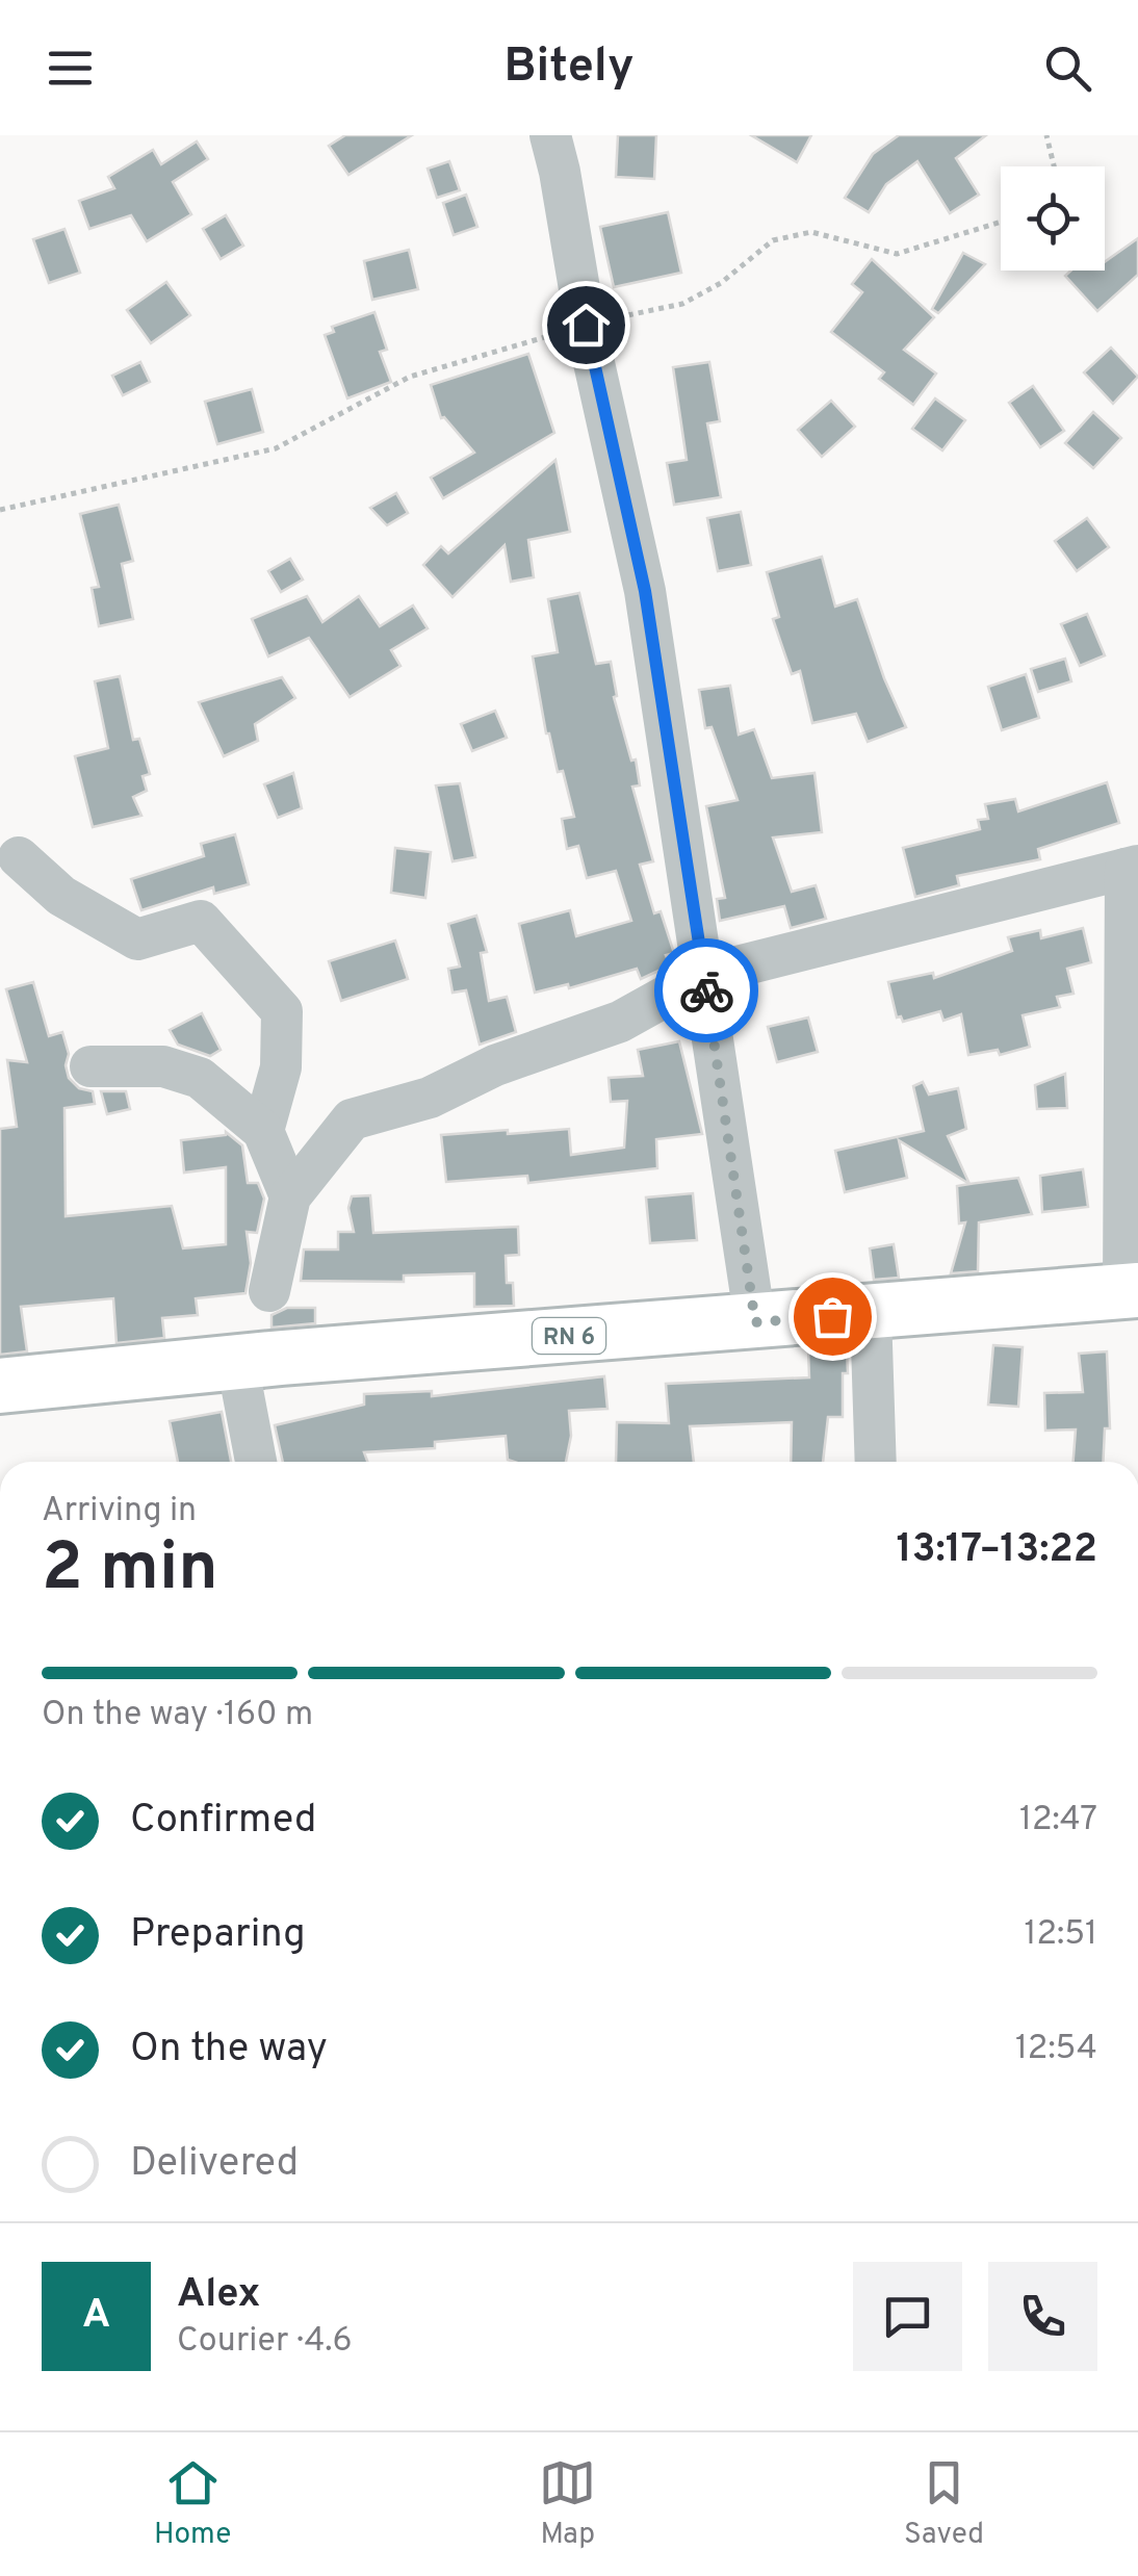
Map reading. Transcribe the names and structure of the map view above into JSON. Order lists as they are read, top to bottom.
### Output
{
  "streets": {
    "main road": ["RN 6"]
  },
  "page": {
    "header": "Bitely",
    "heading": ["2 min", "Arriving in", "13:17–13:22"],
    "panel": ["Alex", "Courier · 4.6"],
    "bar": "On the way · 160 m",
    "list": [
      ["Confirmed", "12:47"],
      ["Preparing", "12:51"],
      ["On the way", "12:54"],
      "Delivered"
    ],
    "round": "A",
    "tabs": ["Home", "Map", "Saved"]
  }
}
